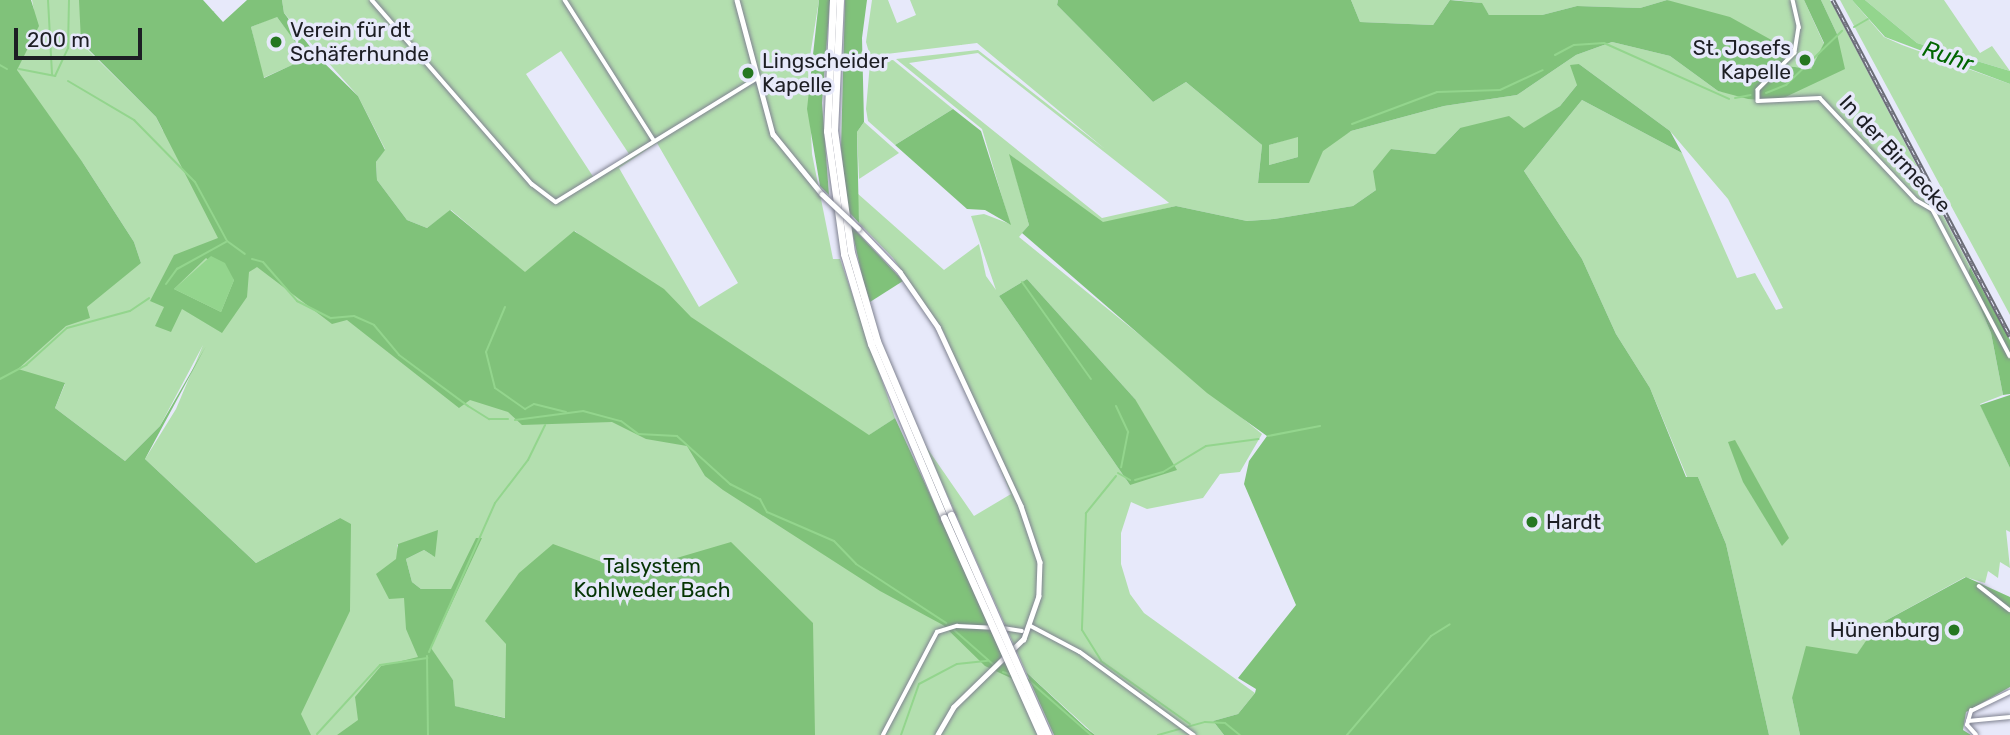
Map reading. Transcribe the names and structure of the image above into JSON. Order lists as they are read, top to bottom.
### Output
{
  "streets": {
    "street": ["In der Birmecke"]
  },
  "water": ["Ruhr"],
  "parks": ["Talsystem Kohlweder Bach"],
  "places": [
    "Verein für dt Schäferhunde",
    "St. Josefs Kapelle",
    "Lingscheider Kapelle",
    "Hardt",
    "Hünenburg"
  ],
  "scale_bar": "200 m"
}
